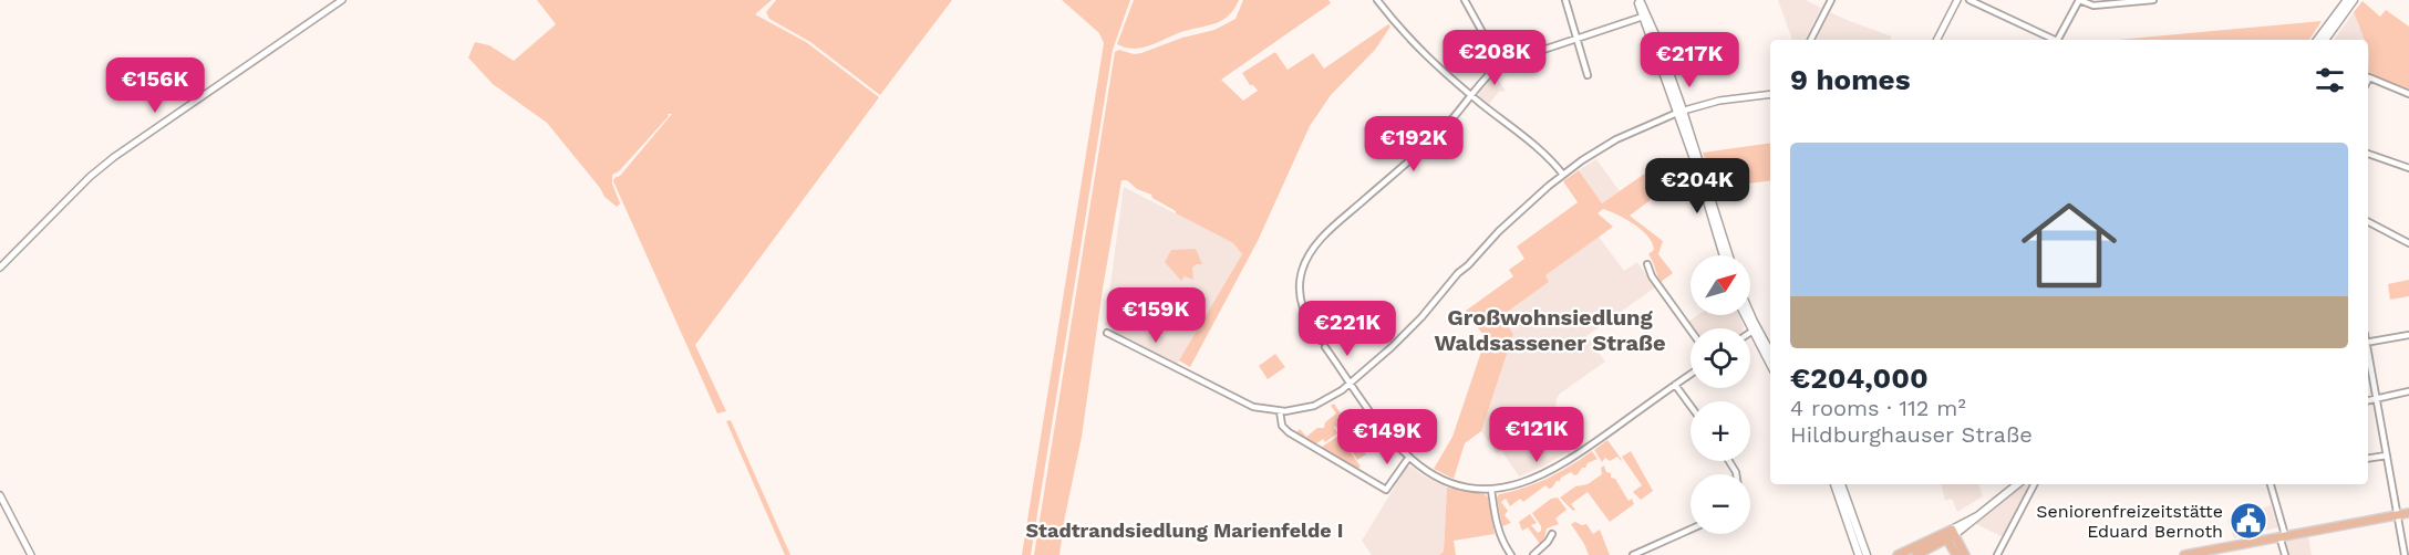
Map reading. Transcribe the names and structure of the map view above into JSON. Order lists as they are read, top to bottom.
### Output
{
  "districts": ["Großwohnsiedlung Waldsassener Straße", "Stadtrandsiedlung Marienfelde I"],
  "places": {
    "public building": ["Seniorenfreizeitstätte Eduard Bernoth"]
  },
  "north": "top right",
  "page": {
    "price": [
      "€208K",
      "€217K",
      "€156K",
      "€192K",
      "€204K",
      "€159K",
      "€221K",
      "€121K",
      "€149K"
    ],
    "heading": "9 homes",
    "list": [
      {
        "name": "€204,000",
        "note": "4 rooms · 112 m² · Hildburghauser Straße"
      }
    ],
    "map_buttons": ["+", "−"]
  }
}
